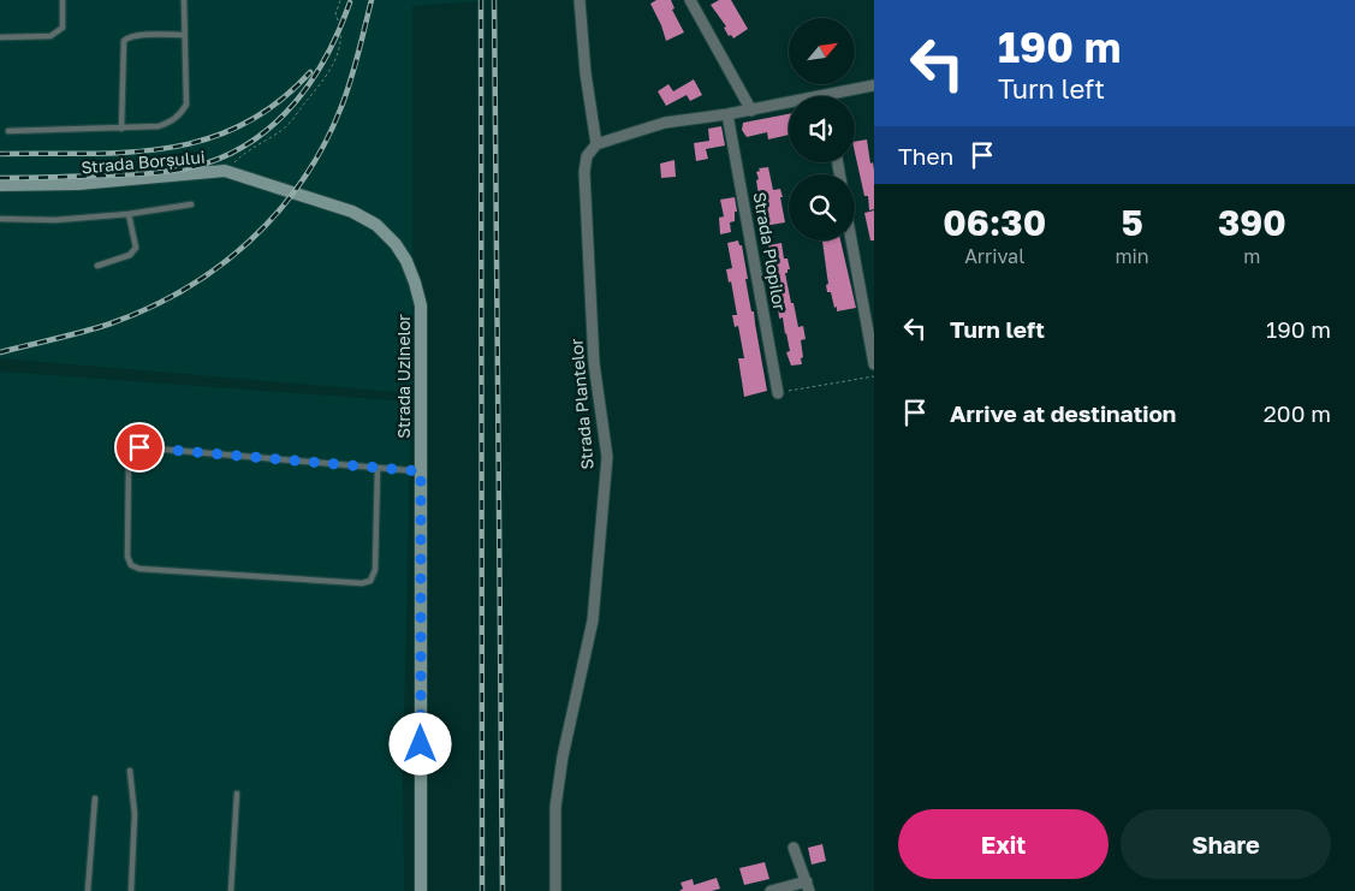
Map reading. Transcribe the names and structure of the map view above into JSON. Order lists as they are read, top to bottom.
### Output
{
  "streets": {
    "street": [
      "Strada Borșului",
      "Strada Plopilor",
      "Strada Uzinelor",
      "Strada Plantelor"
    ]
  },
  "crossings": [
    ["Strada Borșului", "Strada Uzinelor"]
  ],
  "north": "top right",
  "page": {
    "turn": ["190 m", "Turn left"],
    "then": "Then",
    "eta": [
      "06:30",
      "Arrival",
      "5",
      "min",
      "390",
      "m"
    ],
    "list": [
      {
        "name": "Turn left",
        "value": "190 m"
      },
      {
        "name": "Arrive at destination",
        "value": "200 m"
      }
    ],
    "buttons": ["Exit", "Share"]
  }
}
